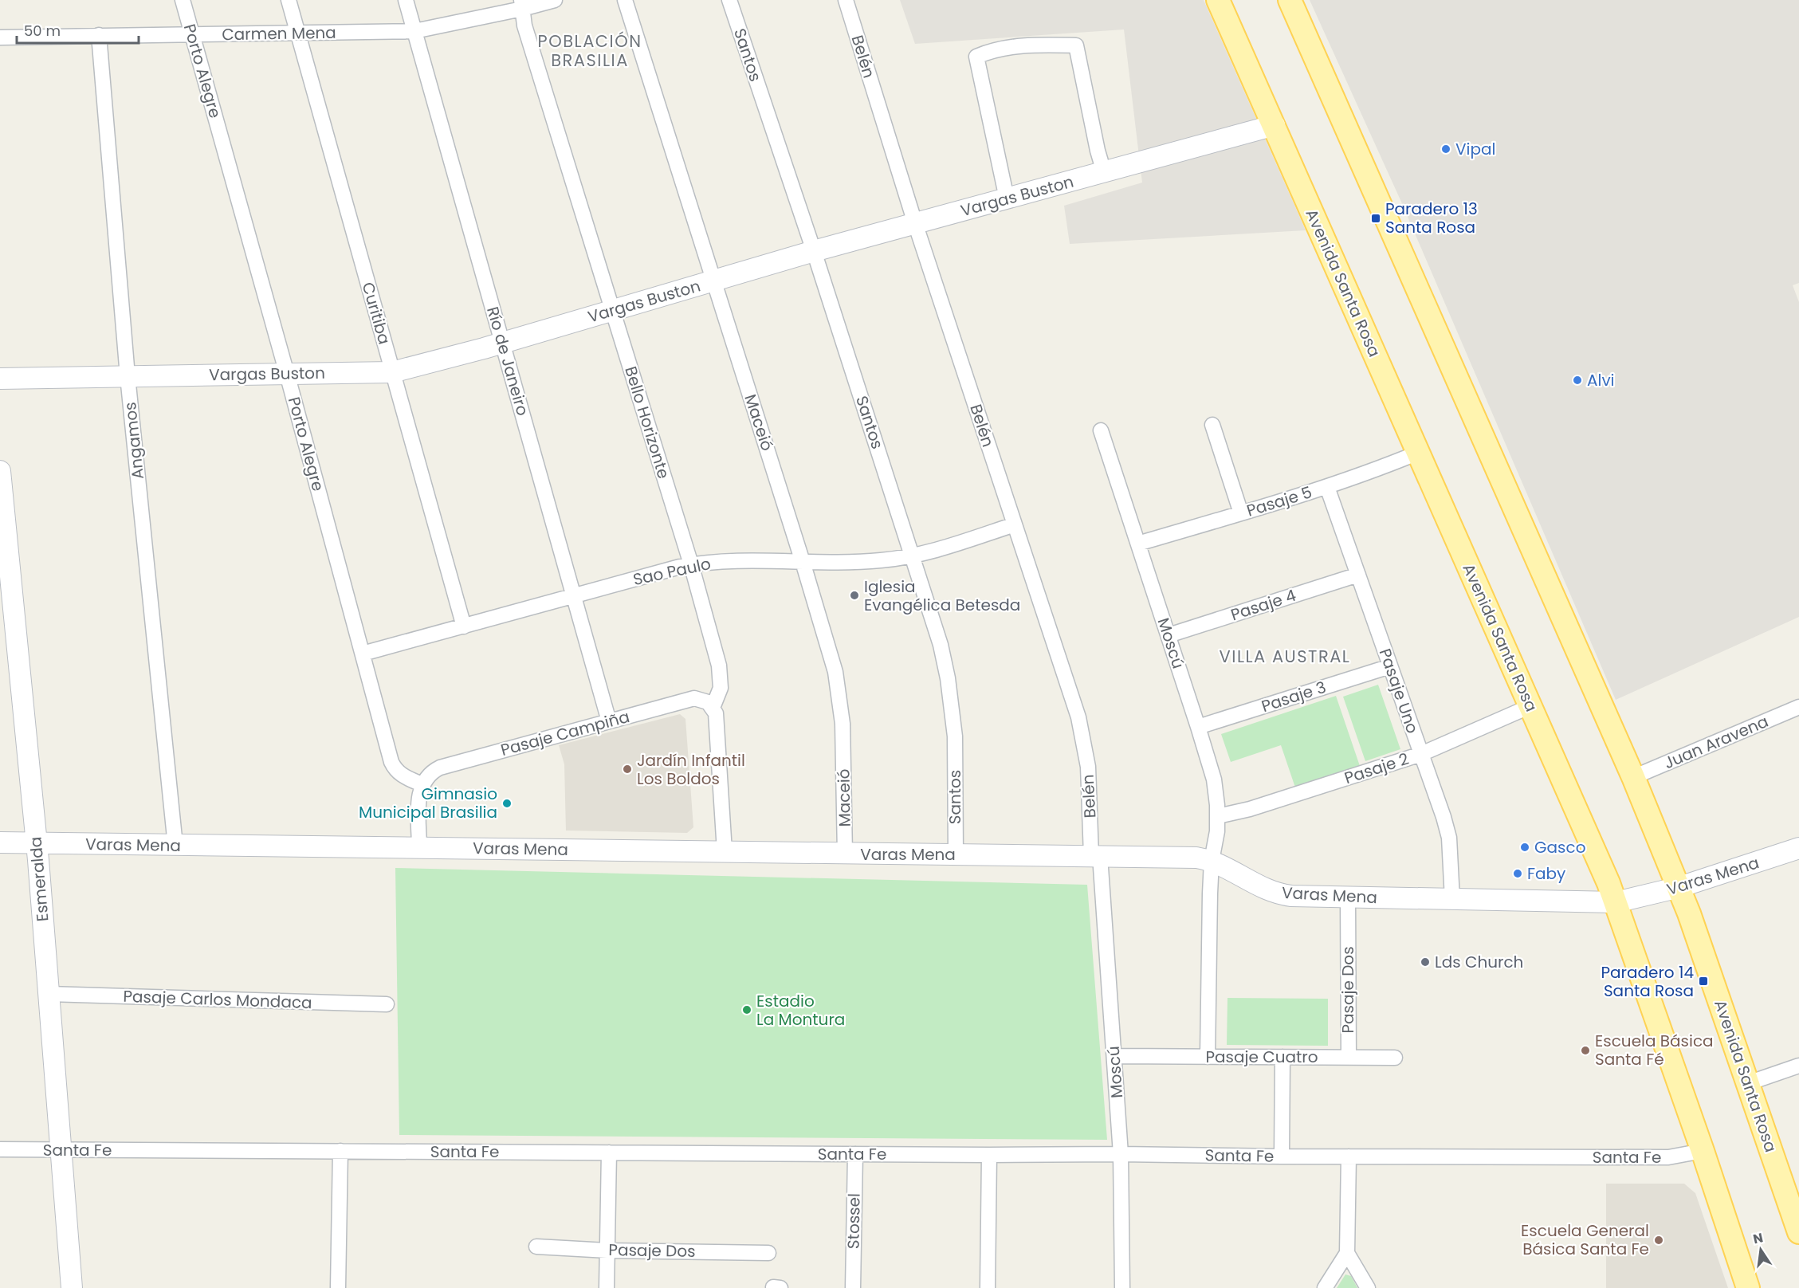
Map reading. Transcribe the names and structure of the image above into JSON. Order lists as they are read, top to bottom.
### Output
{
  "streets": {
    "main road": ["Avenida Santa Rosa"],
    "street": [
      "Carmen Mena",
      "Santos",
      "Belén",
      "Porto Alegre",
      "Vargas Buston",
      "Curitiba",
      "Río de Janeiro",
      "Bello Horizonte",
      "Maceió",
      "Angamos",
      "Pasaje 5",
      "Sao Paulo",
      "Pasaje 4",
      "Moscú",
      "Pasaje Uno",
      "Pasaje 3",
      "Pasaje Campiña",
      "Juan Aravena",
      "Pasaje 2",
      "Varas Mena",
      "Esmeralda",
      "Pasaje Dos",
      "Pasaje Carlos Mondaca",
      "Pasaje Cuatro",
      "Santa Fe",
      "Stossel"
    ]
  },
  "crossings": [
    ["Carmen Mena", "Porto Alegre"],
    ["Carmen Mena", "Curitiba"],
    ["Carmen Mena", "Río de Janeiro"],
    ["Carmen Mena", "Bello Horizonte"],
    ["Carmen Mena", "Angamos"],
    ["Santos", "Vargas Buston"],
    ["Santos", "Sao Paulo"],
    ["Santos", "Varas Mena"],
    ["Belén", "Vargas Buston"],
    ["Belén", "Sao Paulo"],
    ["Belén", "Moscú"],
    ["Belén", "Varas Mena"],
    ["Porto Alegre", "Vargas Buston"],
    ["Porto Alegre", "Sao Paulo"],
    ["Porto Alegre", "Pasaje Campiña"],
    ["Vargas Buston", "Avenida Santa Rosa"],
    ["Vargas Buston", "Curitiba"],
    ["Vargas Buston", "Río de Janeiro"],
    ["Vargas Buston", "Bello Horizonte"],
    ["Vargas Buston", "Maceió"],
    ["Vargas Buston", "Angamos"],
    ["Avenida Santa Rosa", "Pasaje 5"],
    ["Avenida Santa Rosa", "Juan Aravena"],
    ["Avenida Santa Rosa", "Pasaje 2"],
    ["Avenida Santa Rosa", "Varas Mena"],
    ["Avenida Santa Rosa", "Santa Fe"],
    ["Curitiba", "Sao Paulo"],
    ["Río de Janeiro", "Sao Paulo"],
    ["Río de Janeiro", "Pasaje Campiña"],
    ["Bello Horizonte", "Sao Paulo"],
    ["Bello Horizonte", "Pasaje Campiña"],
    ["Maceió", "Sao Paulo"],
    ["Maceió", "Varas Mena"],
    ["Angamos", "Varas Mena"],
    ["Pasaje 5", "Moscú"],
    ["Pasaje 5", "Pasaje Uno"],
    ["Pasaje 4", "Moscú"],
    ["Pasaje 4", "Pasaje Uno"],
    ["Moscú", "Pasaje 3"],
    ["Moscú", "Pasaje 2"],
    ["Moscú", "Varas Mena"],
    ["Moscú", "Pasaje Cuatro"],
    ["Moscú", "Santa Fe"],
    ["Pasaje Uno", "Pasaje 3"],
    ["Pasaje Uno", "Pasaje 2"],
    ["Pasaje Uno", "Varas Mena"],
    ["Varas Mena", "Esmeralda"],
    ["Varas Mena", "Pasaje Dos"],
    ["Esmeralda", "Pasaje Carlos Mondaca"],
    ["Esmeralda", "Santa Fe"],
    ["Pasaje Dos", "Pasaje Cuatro"],
    ["Santa Fe", "Stossel"]
  ],
  "districts": ["POBLACIÓN BRASILIA", "VILLA AUSTRAL"],
  "places": {
    "other": [
      "Vipal",
      "Alvi",
      "Iglesia Evangélica Betesda",
      "Jardín Infantil Los Boldos",
      "Gimnasio Municipal Brasilia",
      "Gasco",
      "Faby",
      "Lds Church",
      "Estadio La Montura",
      "Escuela Básica Santa Fé",
      "Escuela General Básica Santa Fe"
    ],
    "transit": ["Paradero 13 Santa Rosa", "Paradero 14 Santa Rosa"]
  },
  "scale_bar": "50 m",
  "north": "top"
}
